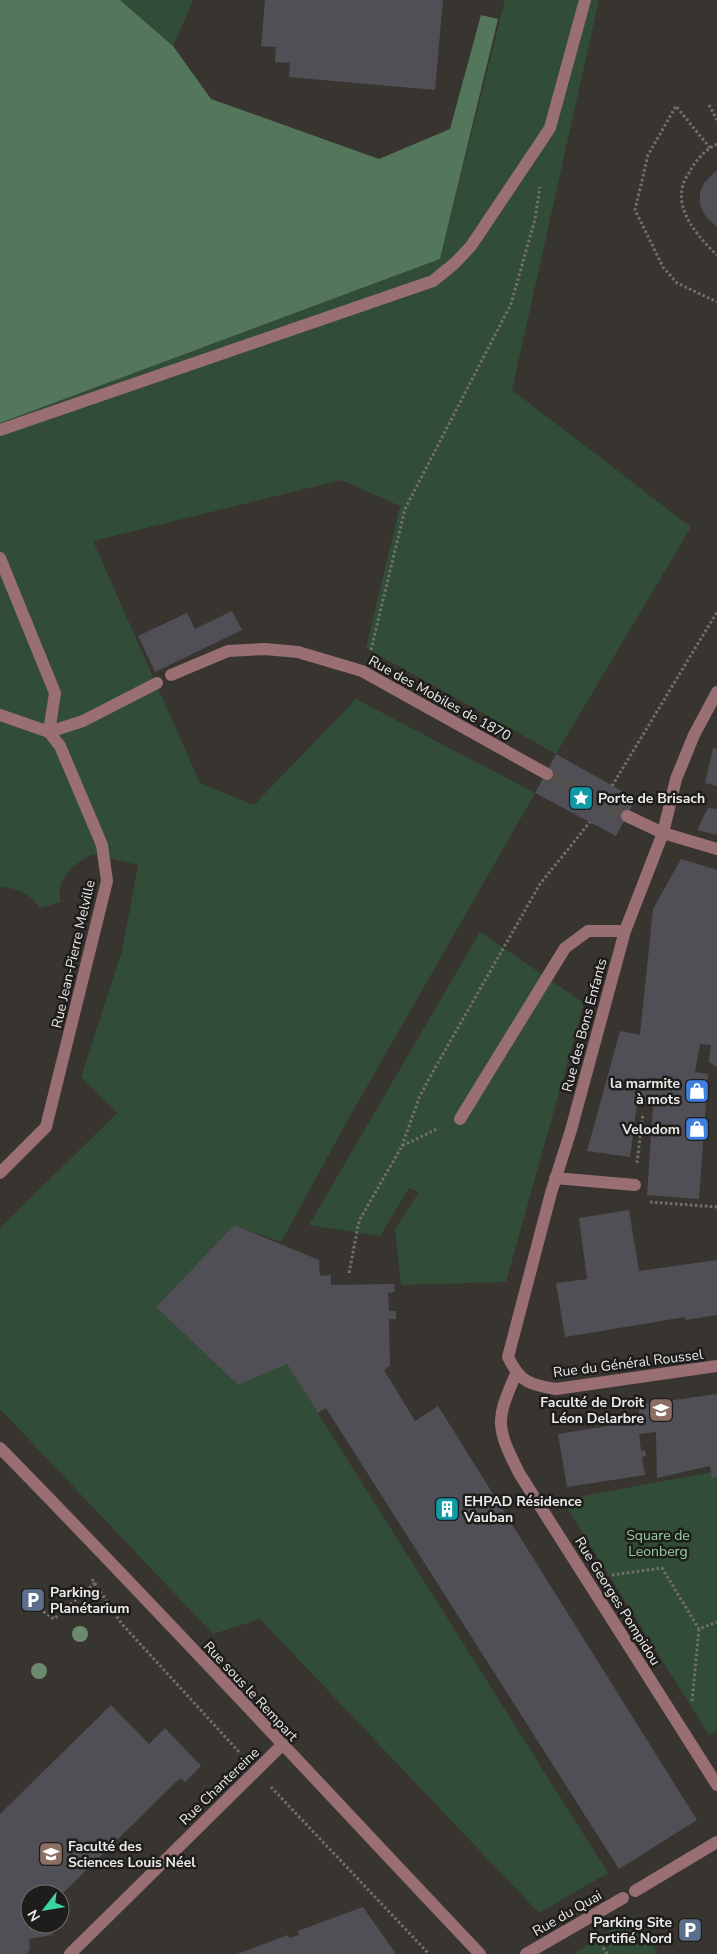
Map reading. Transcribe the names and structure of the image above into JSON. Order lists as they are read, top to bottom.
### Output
{
  "streets": {
    "street": [
      "Rue des Mobiles de 1870",
      "Rue Jean-Pierre Melville",
      "Rue des Bons Enfants",
      "Rue du Général Roussel",
      "Rue Georges Pompidou",
      "Rue sous le Rempart",
      "Rue Chantereine",
      "Rue du Quai"
    ]
  },
  "crossings": [
    ["Rue des Bons Enfants", "Rue du Général Roussel"],
    ["Rue des Bons Enfants", "Rue Georges Pompidou"],
    ["Rue du Général Roussel", "Rue Georges Pompidou"],
    ["Rue sous le Rempart", "Rue Chantereine"]
  ],
  "parks": ["Square de Leonberg"],
  "places": {
    "place": ["Porte de Brisach"],
    "shop": ["la marmite à mots", "Velodom"],
    "school or university": ["Faculté de Droit Léon Delarbre", "Faculté des Sciences Louis Néel"],
    "building": ["EHPAD Résidence Vauban"],
    "parking": ["Parking Planétarium", "Parking Site Fortifié Nord"]
  },
  "north": "bottom left"
}
